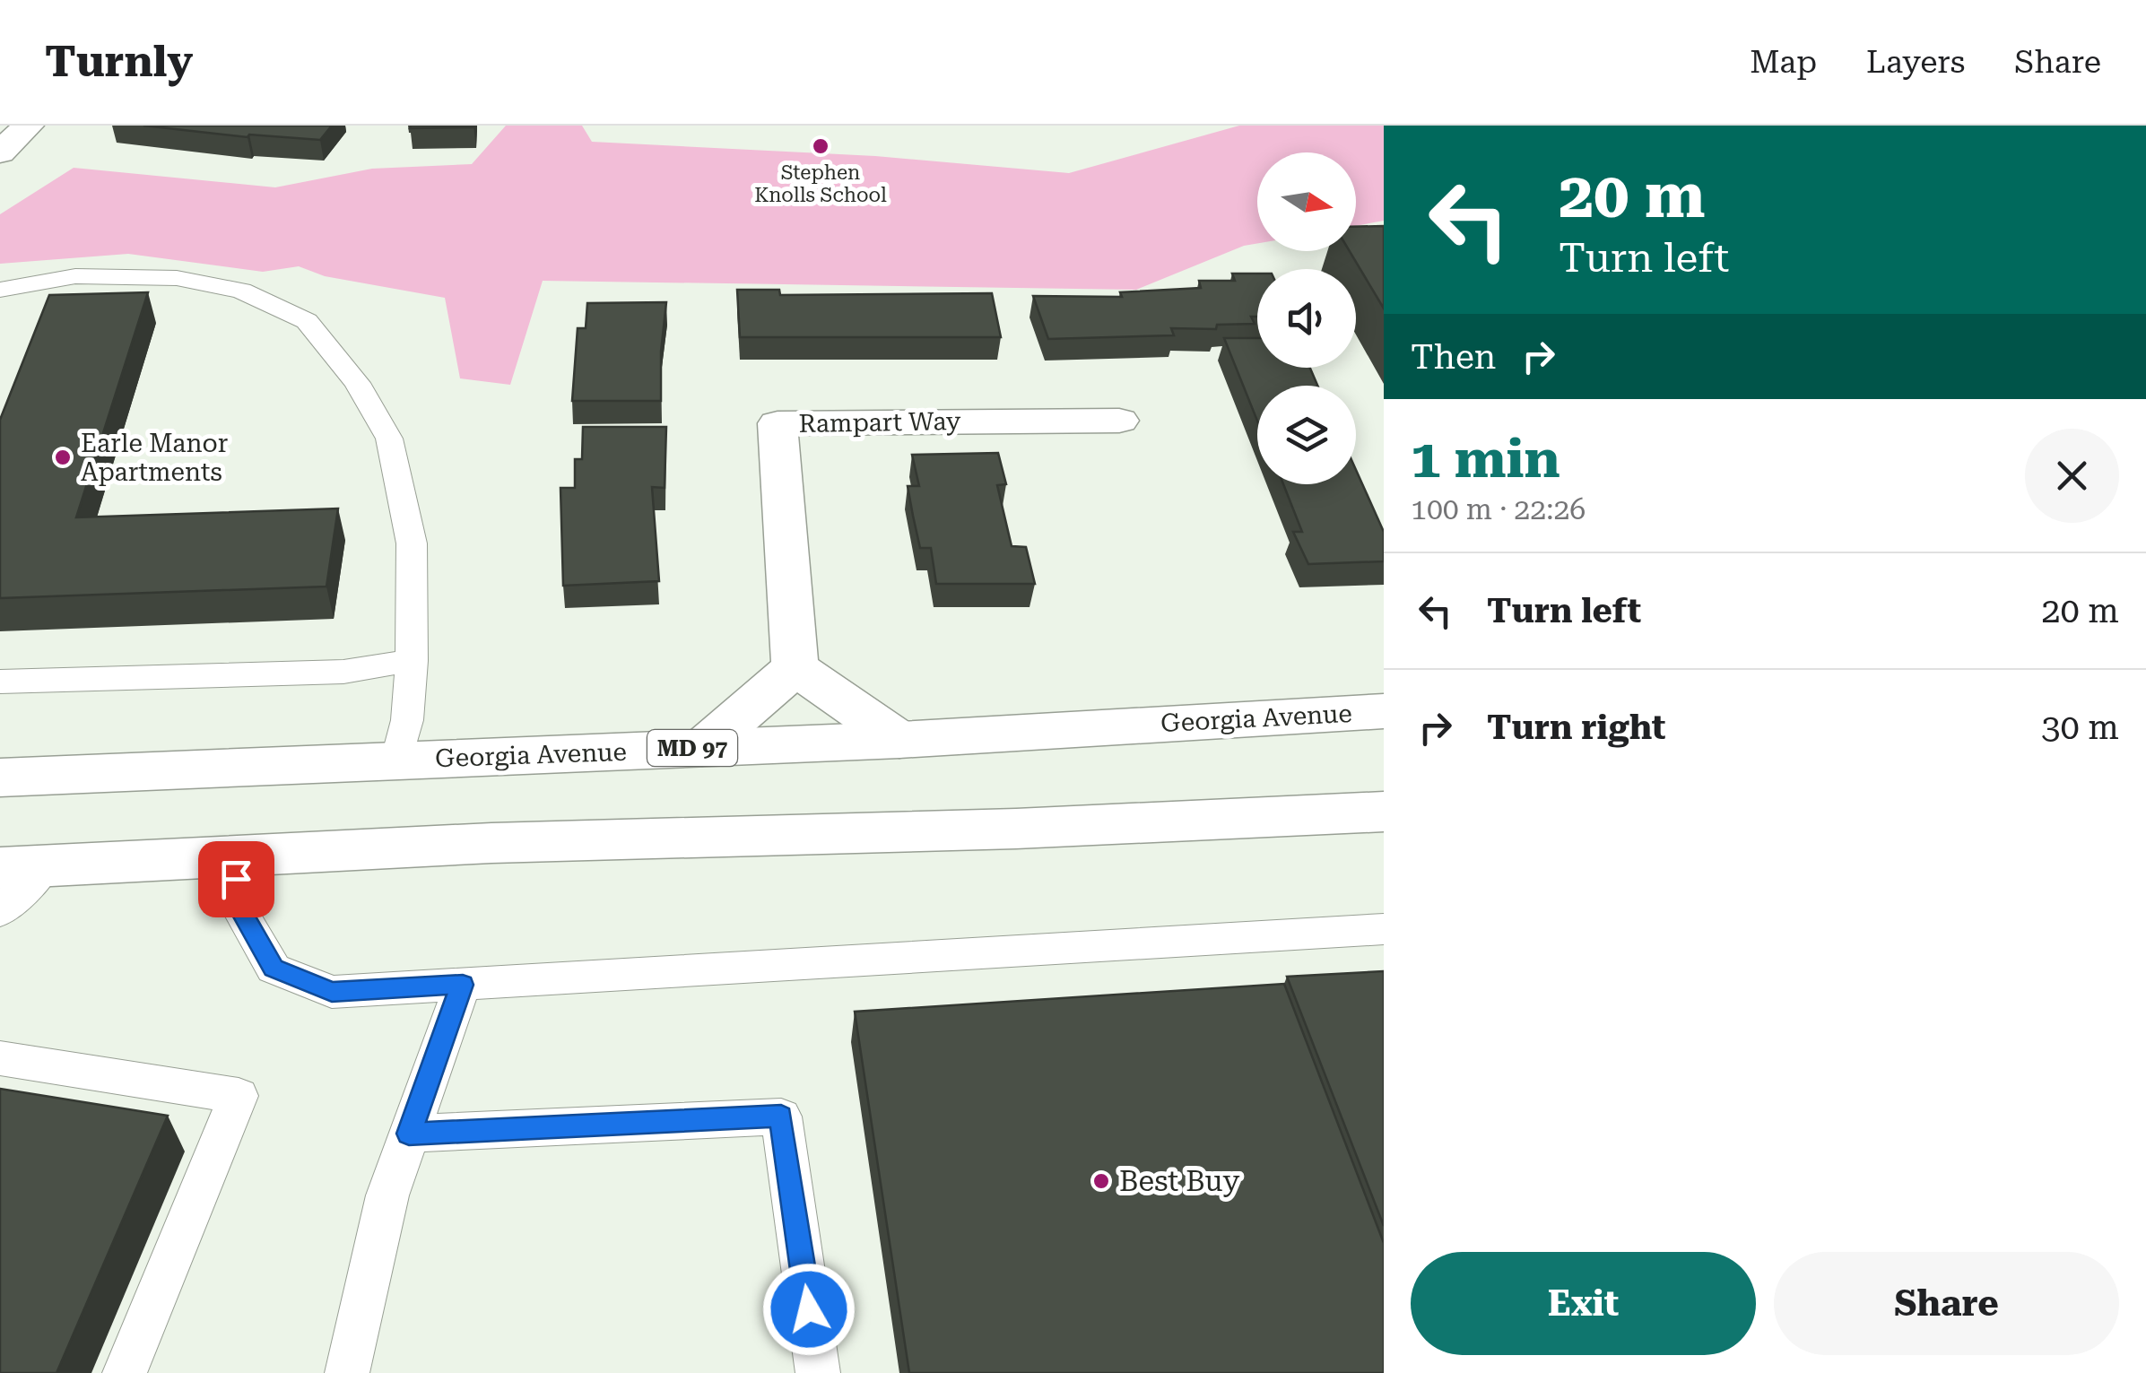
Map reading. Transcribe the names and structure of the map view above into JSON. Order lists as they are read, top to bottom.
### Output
{
  "streets": {
    "main road": ["Rampart Way", "Georgia Avenue", "MD 97"]
  },
  "places": ["Stephen Knolls School", "Earle Manor Apartments", "Best Buy"],
  "north": "right",
  "page": {
    "header": "Turnly",
    "nav": ["Map", "Layers", "Share"],
    "turn": ["20 m", "Turn left"],
    "then": "Then",
    "heading": ["1 min", "100 m · 22:26"],
    "list": [
      {
        "name": "Turn left",
        "value": "20 m"
      },
      {
        "name": "Turn right",
        "value": "30 m"
      }
    ],
    "buttons": ["Exit", "Share"]
  }
}
